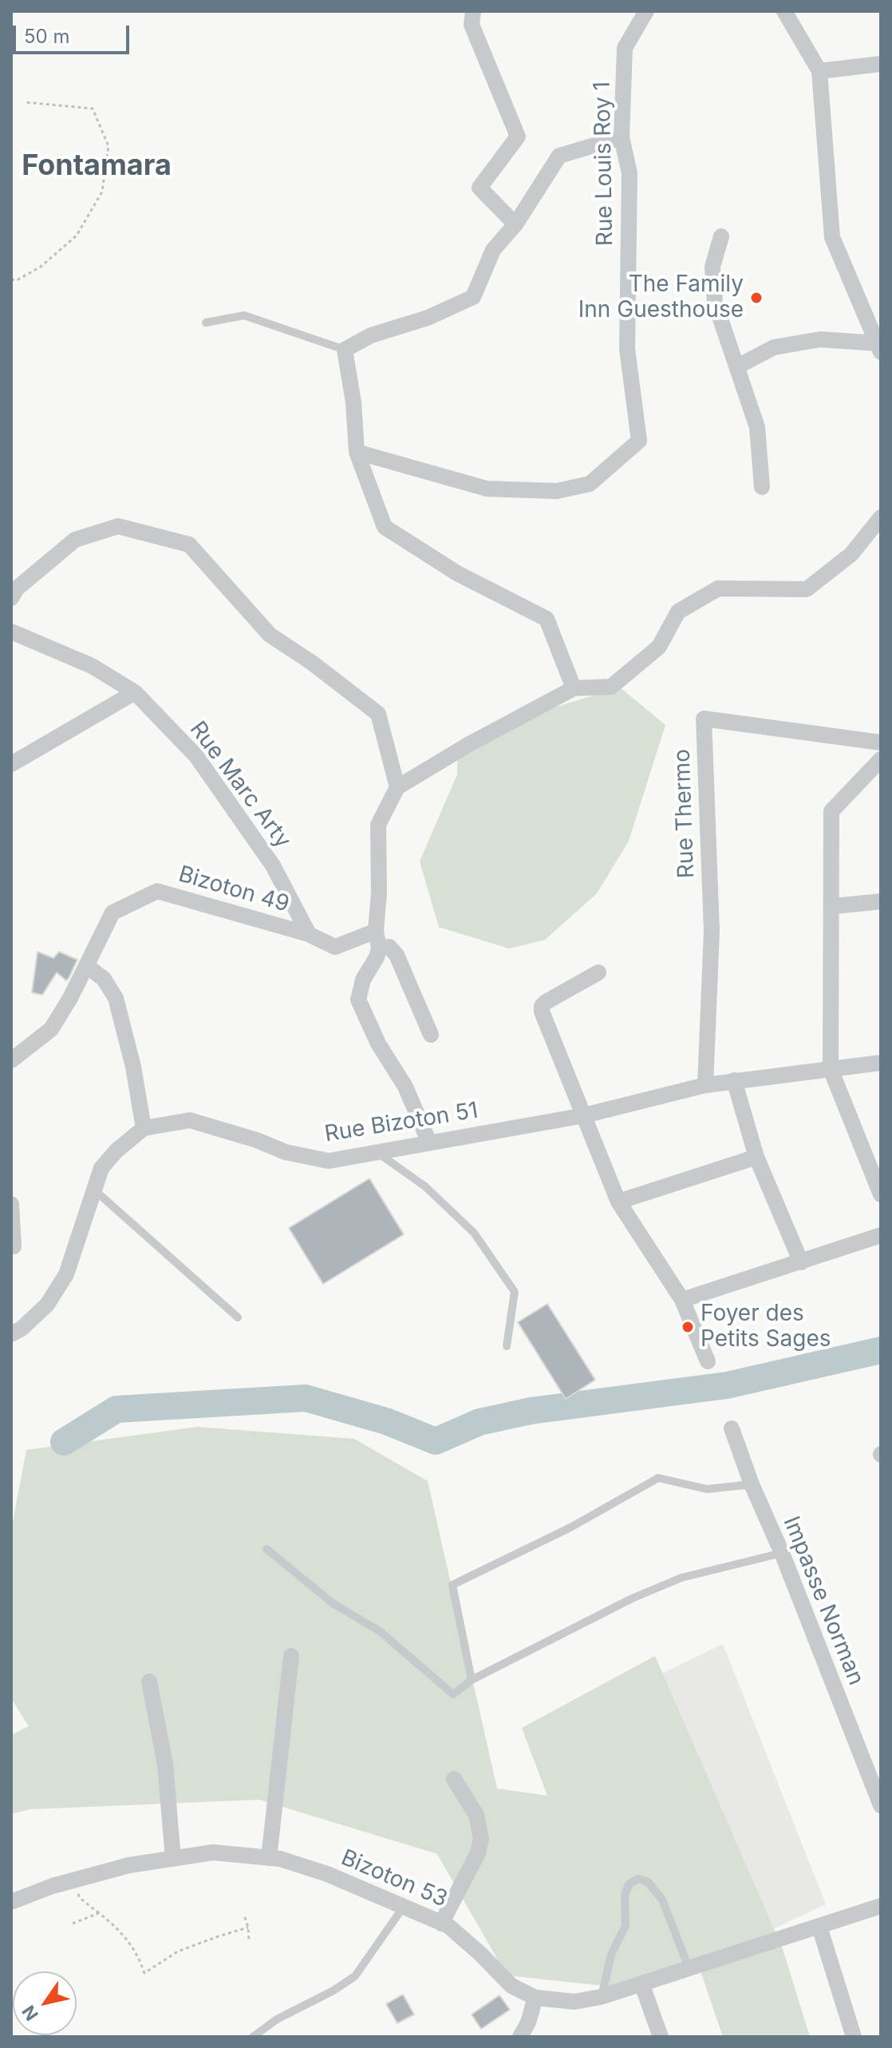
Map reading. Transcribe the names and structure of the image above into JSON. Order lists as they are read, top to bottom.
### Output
{
  "streets": {
    "street": [
      "Rue Louis Roy 1",
      "Rue Marc Arty",
      "Rue Thermo",
      "Bizoton 49",
      "Rue Bizoton 51",
      "Impasse Norman",
      "Bizoton 53"
    ]
  },
  "crossings": [
    ["Rue Marc Arty", "Bizoton 49"],
    ["Rue Thermo", "Rue Bizoton 51"]
  ],
  "districts": ["Fontamara"],
  "places": ["The Family Inn Guesthouse", "Foyer des Petits Sages"],
  "scale_bar": "50 m",
  "north": "bottom left"
}
